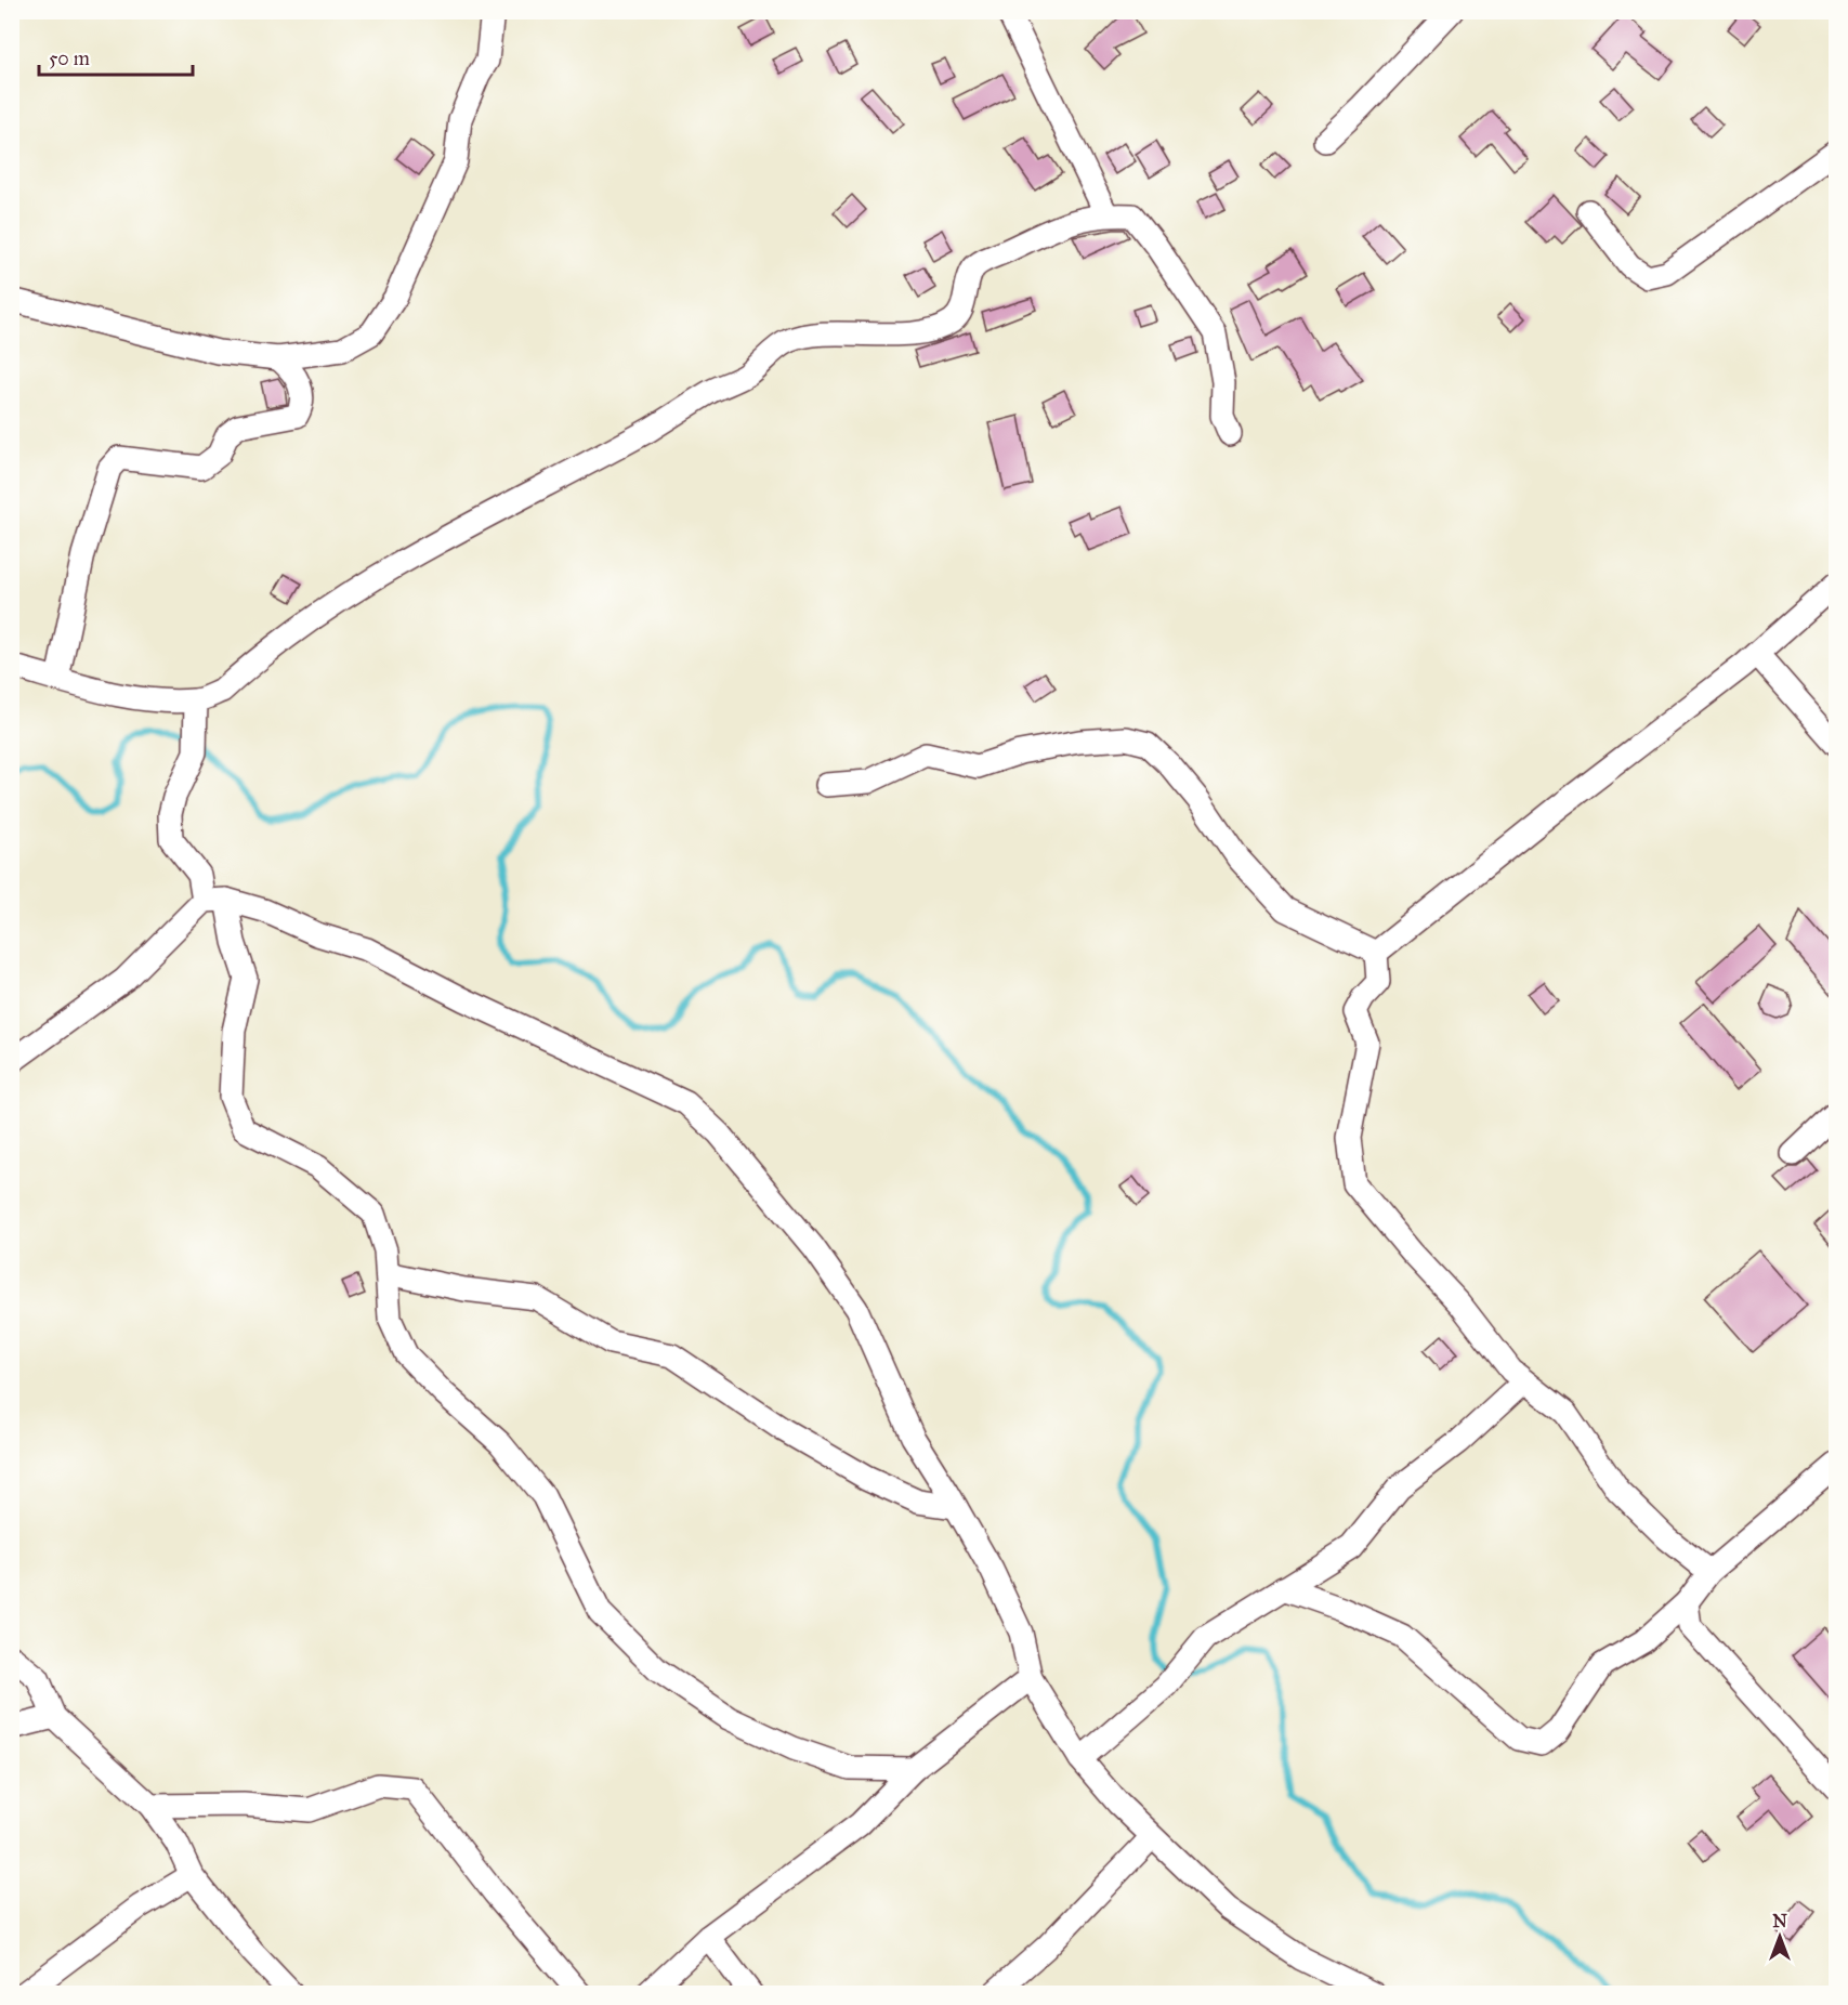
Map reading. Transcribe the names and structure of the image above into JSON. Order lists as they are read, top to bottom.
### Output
{
  "scale_bar": "50 m",
  "north": "top"
}
